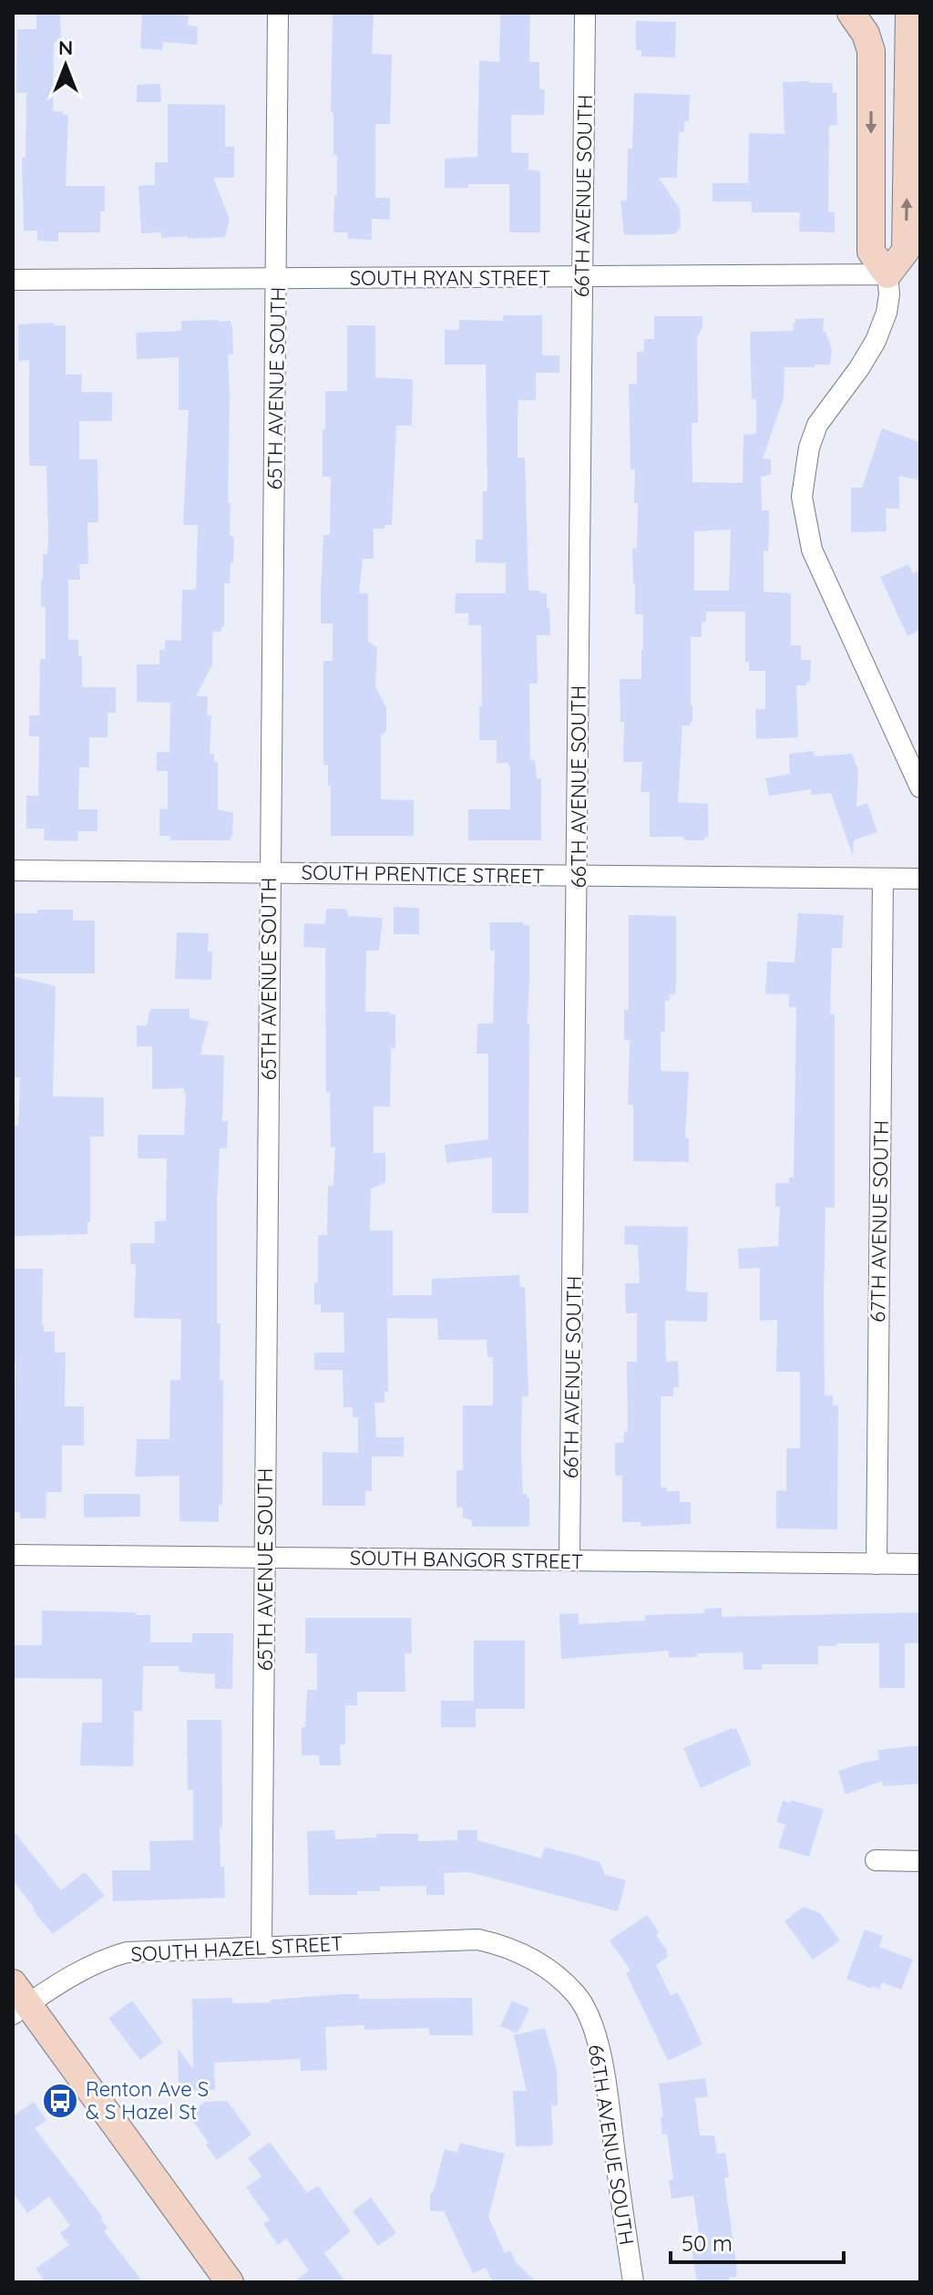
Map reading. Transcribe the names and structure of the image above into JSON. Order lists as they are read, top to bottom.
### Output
{
  "streets": {
    "street": [
      "66TH AVENUE SOUTH",
      "SOUTH RYAN STREET",
      "65TH AVENUE SOUTH",
      "SOUTH PRENTICE STREET",
      "67TH AVENUE SOUTH",
      "SOUTH BANGOR STREET",
      "SOUTH HAZEL STREET"
    ]
  },
  "crossings": [
    ["66TH AVENUE SOUTH", "SOUTH RYAN STREET"],
    ["66TH AVENUE SOUTH", "SOUTH PRENTICE STREET"],
    ["66TH AVENUE SOUTH", "SOUTH BANGOR STREET"],
    ["66TH AVENUE SOUTH", "SOUTH HAZEL STREET"],
    ["SOUTH RYAN STREET", "65TH AVENUE SOUTH"],
    ["65TH AVENUE SOUTH", "SOUTH PRENTICE STREET"],
    ["65TH AVENUE SOUTH", "SOUTH BANGOR STREET"],
    ["65TH AVENUE SOUTH", "SOUTH HAZEL STREET"],
    ["SOUTH PRENTICE STREET", "67TH AVENUE SOUTH"],
    ["67TH AVENUE SOUTH", "SOUTH BANGOR STREET"]
  ],
  "places": {
    "bus stop": ["Renton Ave S & S Hazel St"]
  },
  "scale_bar": "50 m",
  "north": "top"
}
